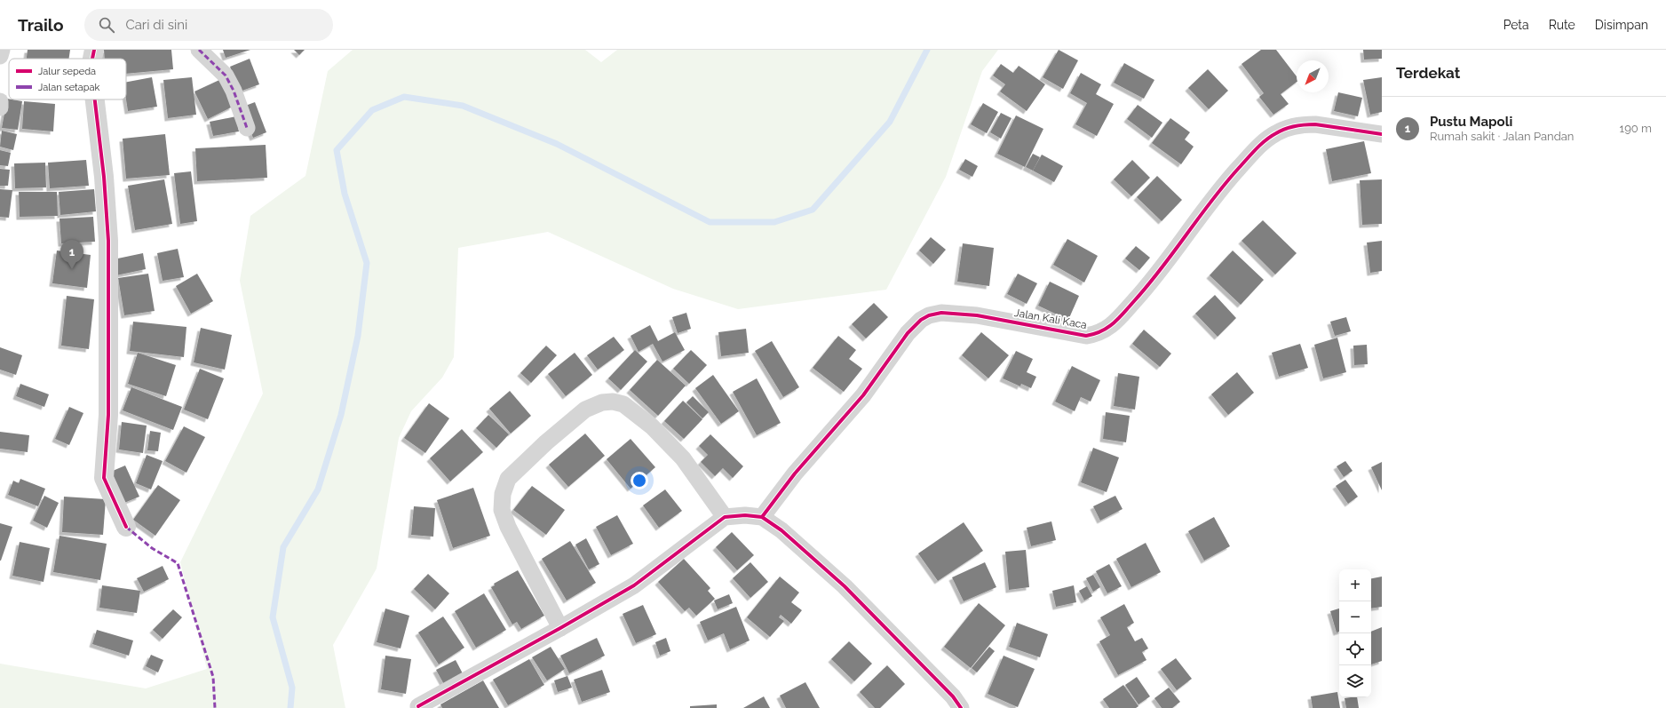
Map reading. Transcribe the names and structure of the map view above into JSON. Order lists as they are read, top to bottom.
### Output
{
  "streets": {
    "street": ["Jalan Kali Kaca"]
  },
  "legend": ["Jalur sepeda", "Jalan setapak"],
  "north": "bottom left",
  "page": {
    "header": "Trailo",
    "search": "Cari di sini",
    "nav": ["Peta", "Rute", "Disimpan"],
    "heading": "Terdekat",
    "list": [
      {
        "mark": "1",
        "name": "Pustu Mapoli",
        "note": "Rumah sakit · Jalan Pandan",
        "value": "190 m"
      }
    ],
    "pins": "1",
    "map_buttons": ["+", "−"]
  }
}
